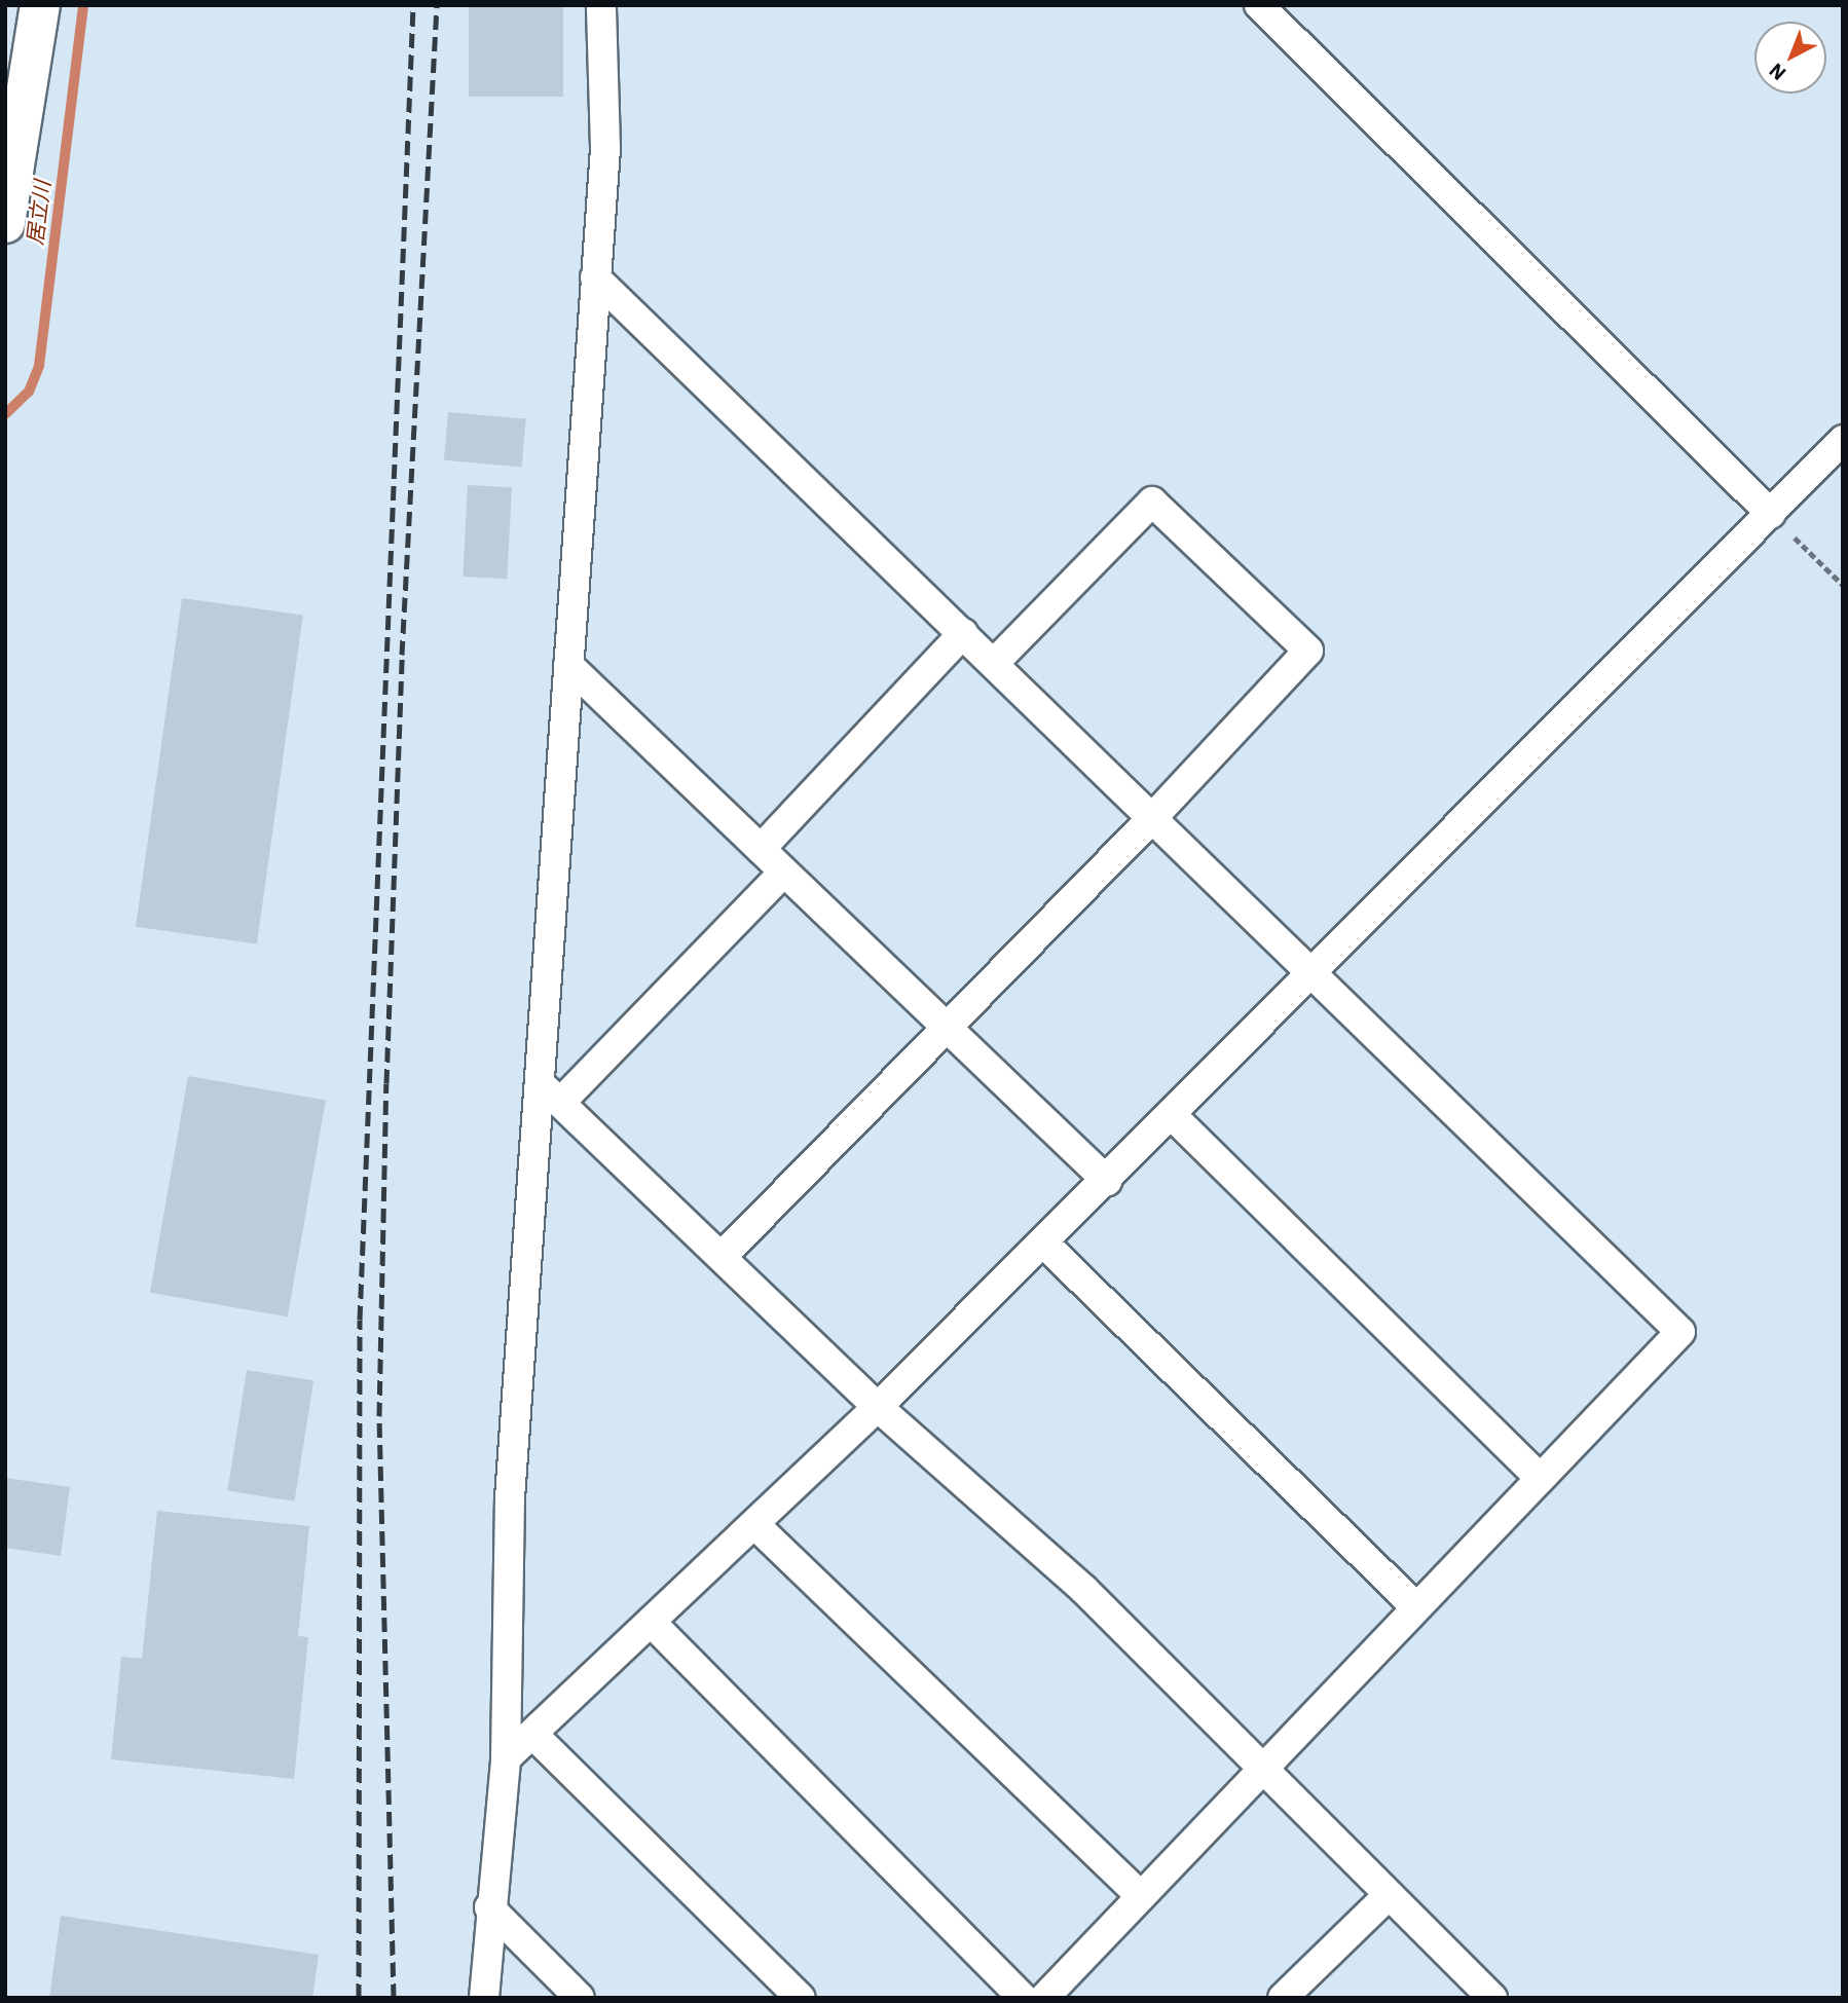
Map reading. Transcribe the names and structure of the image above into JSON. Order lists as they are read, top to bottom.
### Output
{
  "water": ["居立川"],
  "north": "bottom left"
}
